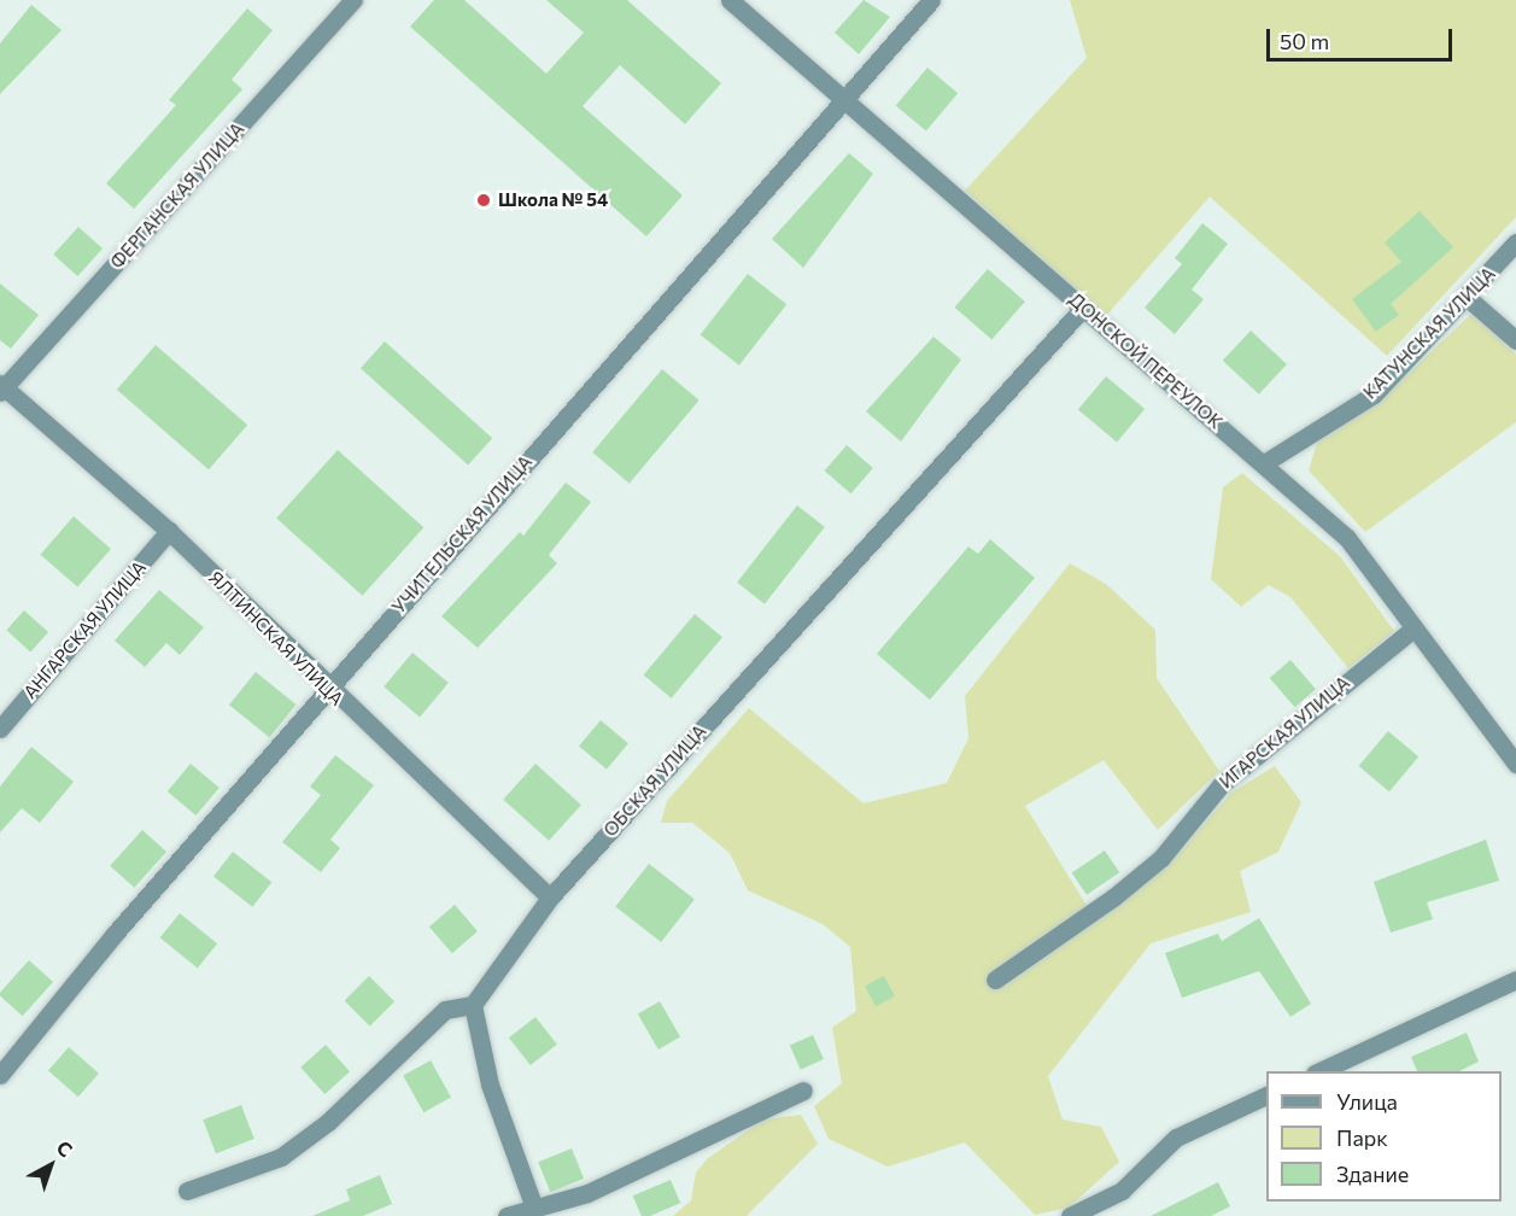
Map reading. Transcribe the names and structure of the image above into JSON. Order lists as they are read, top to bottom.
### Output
{
  "streets": {
    "street": [
      "ФЕРГАНСКАЯ УЛИЦА",
      "КАТУНСКАЯ УЛИЦА",
      "ДОНСКОЙ ПЕРЕУЛОК",
      "УЧИТЕЛЬСКАЯ УЛИЦА",
      "АНГАРСКАЯ УЛИЦА",
      "ЯЛТИНСКАЯ УЛИЦА",
      "ИГАРСКАЯ УЛИЦА",
      "ОБСКАЯ УЛИЦА"
    ]
  },
  "crossings": [
    ["ФЕРГАНСКАЯ УЛИЦА", "ЯЛТИНСКАЯ УЛИЦА"],
    ["КАТУНСКАЯ УЛИЦА", "ДОНСКОЙ ПЕРЕУЛОК"],
    ["ДОНСКОЙ ПЕРЕУЛОК", "УЧИТЕЛЬСКАЯ УЛИЦА"],
    ["ДОНСКОЙ ПЕРЕУЛОК", "ИГАРСКАЯ УЛИЦА"],
    ["ДОНСКОЙ ПЕРЕУЛОК", "ОБСКАЯ УЛИЦА"],
    ["УЧИТЕЛЬСКАЯ УЛИЦА", "ЯЛТИНСКАЯ УЛИЦА"],
    ["АНГАРСКАЯ УЛИЦА", "ЯЛТИНСКАЯ УЛИЦА"],
    ["ЯЛТИНСКАЯ УЛИЦА", "ОБСКАЯ УЛИЦА"]
  ],
  "places": ["Школа № 54"],
  "legend": ["Улица", "Парк", "Здание"],
  "scale_bar": "50 m",
  "north": "top right"
}
